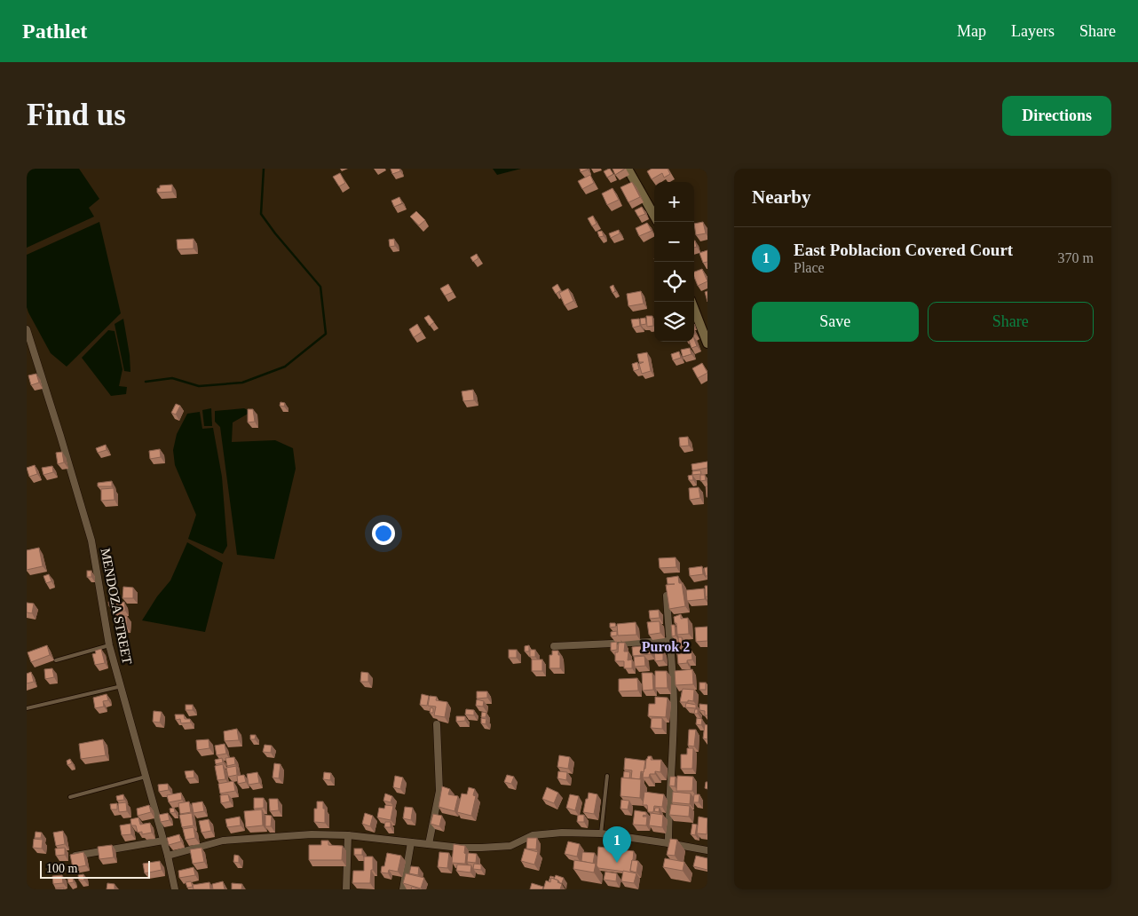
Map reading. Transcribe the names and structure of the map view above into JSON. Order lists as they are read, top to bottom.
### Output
{
  "streets": {
    "street": ["MENDOZA STREET"]
  },
  "districts": ["Purok 2"],
  "scale_bar": "100 m",
  "page": {
    "header": "Pathlet",
    "nav": ["Map", "Layers", "Share"],
    "buttons": [
      "Directions",
      ["Save", "Share"]
    ],
    "title": "Find us",
    "heading": "Nearby",
    "map_buttons": ["+", "−"],
    "list": [
      {
        "mark": "1",
        "name": "East Poblacion Covered Court",
        "note": "Place",
        "value": "370 m"
      }
    ],
    "pins": "1",
    "scale": "100 m"
  }
}
